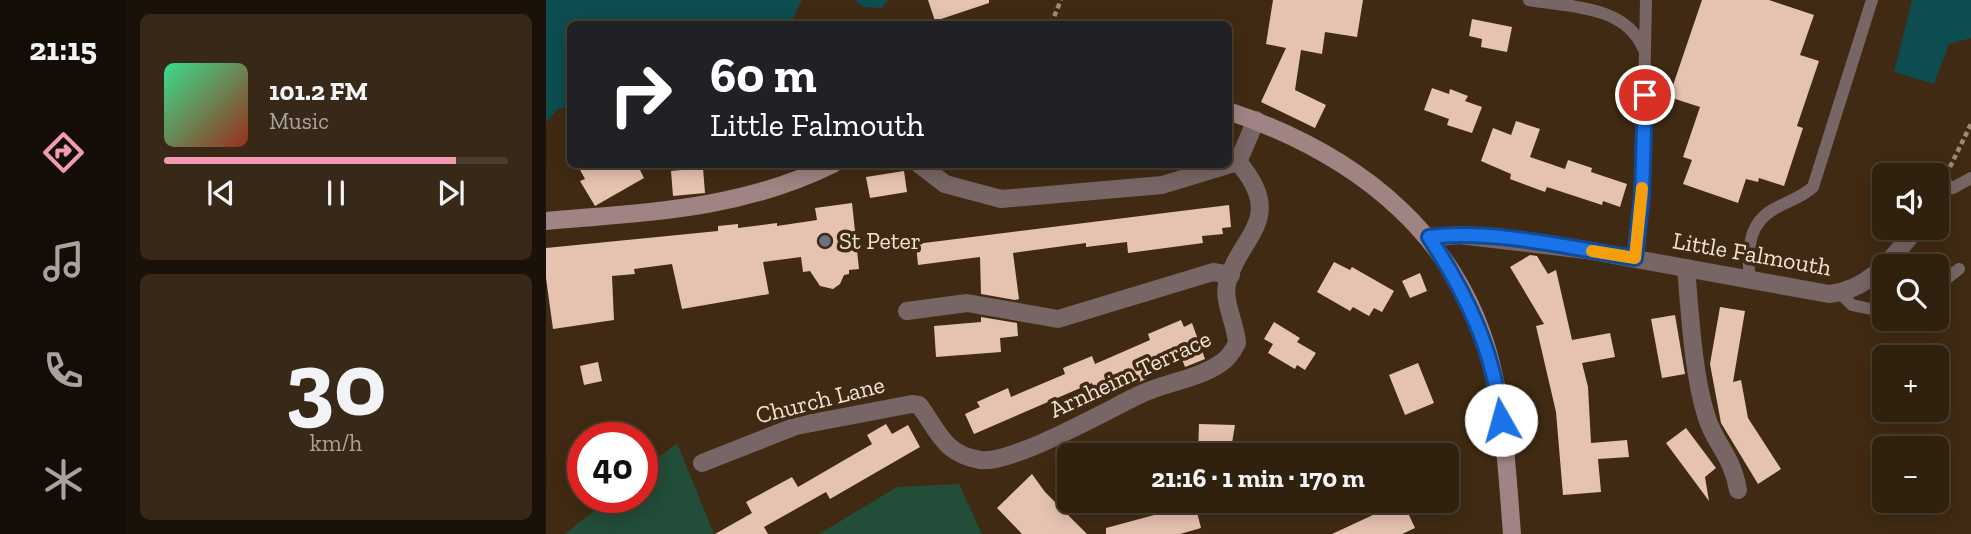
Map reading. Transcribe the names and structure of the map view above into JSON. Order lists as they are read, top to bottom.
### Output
{
  "streets": {
    "street": ["Little Falmouth", "Arnheim Terrace", "Church Lane"]
  },
  "crossings": [
    ["Arnheim Terrace", "Church Lane"]
  ],
  "places": ["St Peter"],
  "page": {
    "tabs": "21:15",
    "turn": ["60 m", "Little Falmouth"],
    "song": ["101.2 FM", "Music"],
    "map_buttons": ["+", "−"],
    "tile": ["30", "km/h"],
    "limit": "40",
    "trip": "21:16 · 1 min · 170 m"
  }
}
